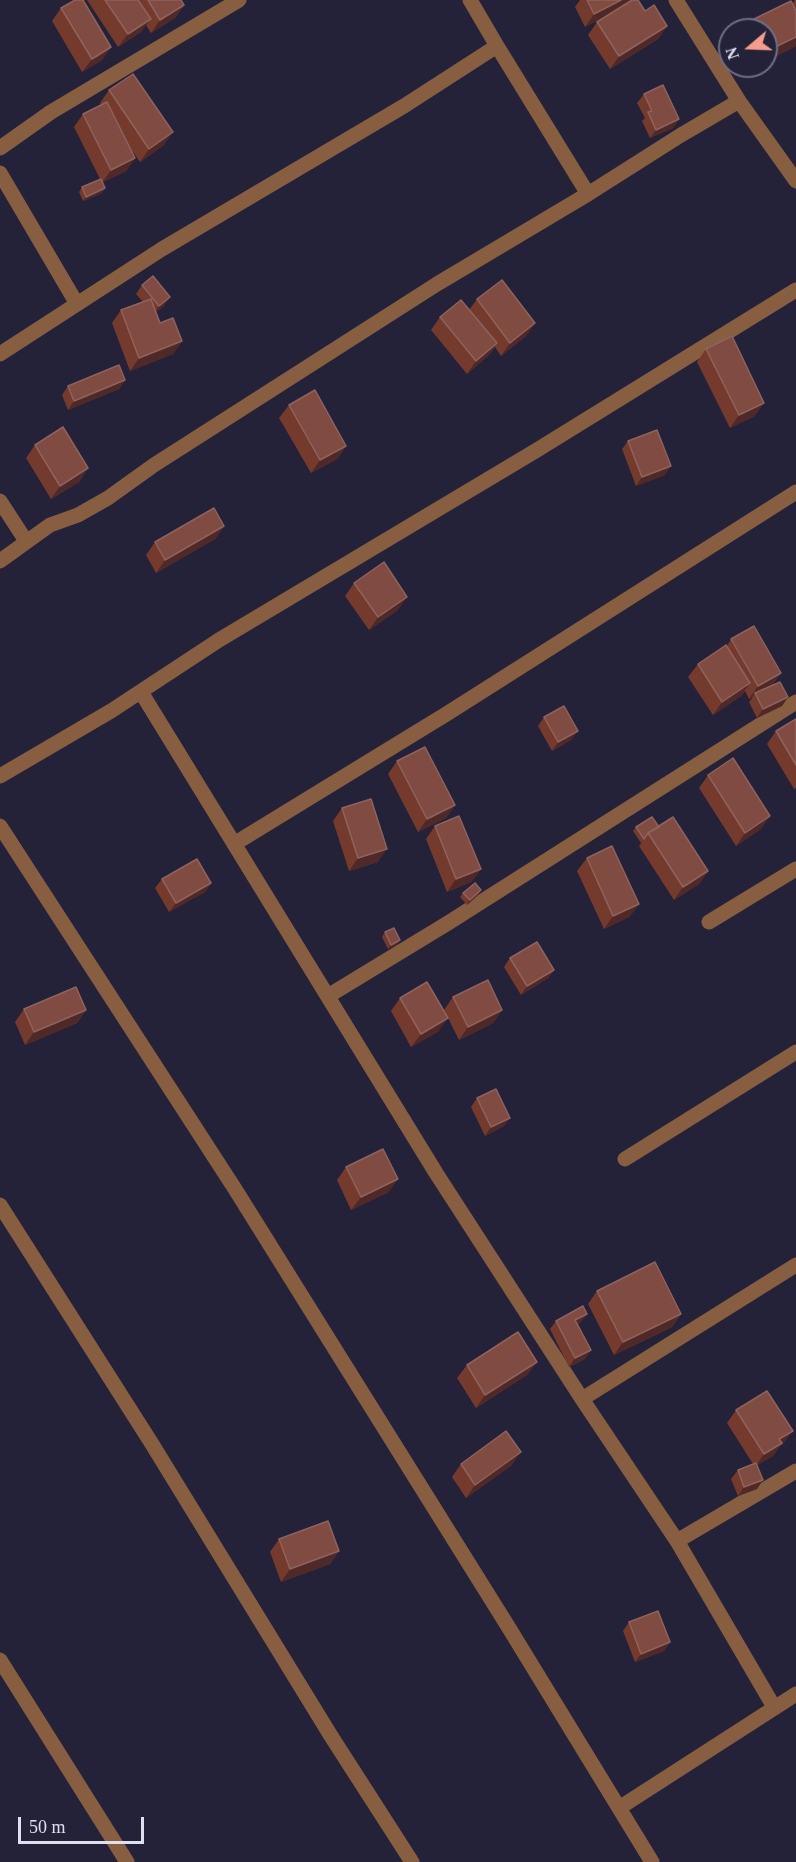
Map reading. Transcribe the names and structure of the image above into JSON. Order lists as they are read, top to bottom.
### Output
{
  "scale_bar": "50 m",
  "north": "left"
}
